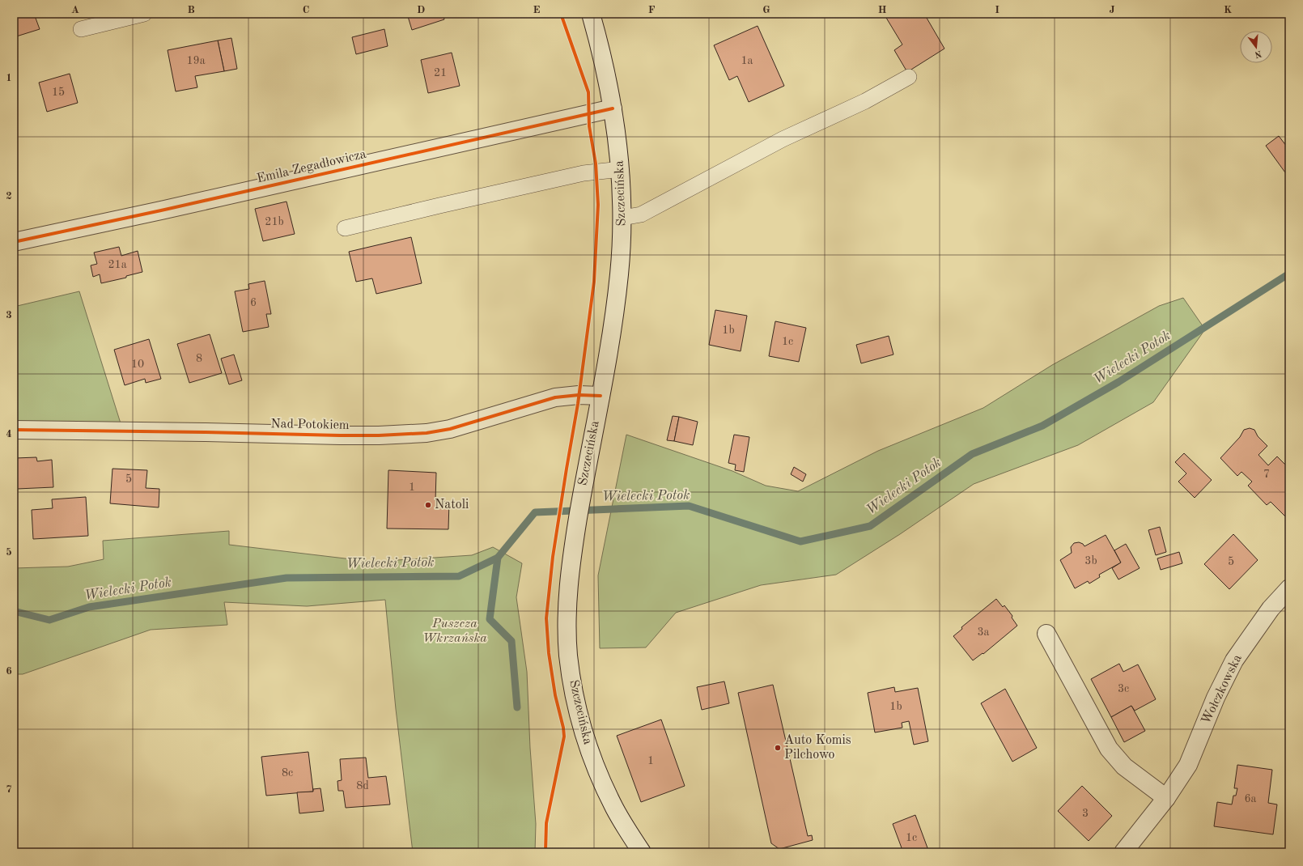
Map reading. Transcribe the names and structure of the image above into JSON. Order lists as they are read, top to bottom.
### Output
{
  "streets": {
    "street": [
      "Emila Zegadłowicza",
      "Szczecińska",
      "Nad Potokiem",
      "Wołczkowska"
    ]
  },
  "crossings": [
    ["Emila Zegadłowicza", "Szczecińska"],
    ["Szczecińska", "Nad Potokiem"]
  ],
  "water": ["Wielecki Potok"],
  "parks": ["Puszcza Wkrzańska"],
  "places": ["Natoli", "Auto Komis Pilchowo"],
  "house_numbers": [
    "19a",
    "1a",
    "21",
    "15",
    "21b",
    "21a",
    "6",
    "1b",
    "1c",
    "8",
    "10",
    "7",
    "5",
    "1",
    "3b",
    "5",
    "3a",
    "3c",
    "1b",
    "1",
    "8c",
    "8d",
    "6a",
    "3",
    "1c"
  ],
  "north": "bottom",
  "grid": {
    "columns": [
      "A",
      "B",
      "C",
      "D",
      "E",
      "F",
      "G",
      "H",
      "I",
      "J",
      "K"
    ],
    "rows": [
      "1",
      "2",
      "3",
      "4",
      "5",
      "6",
      "7"
    ]
  }
}
